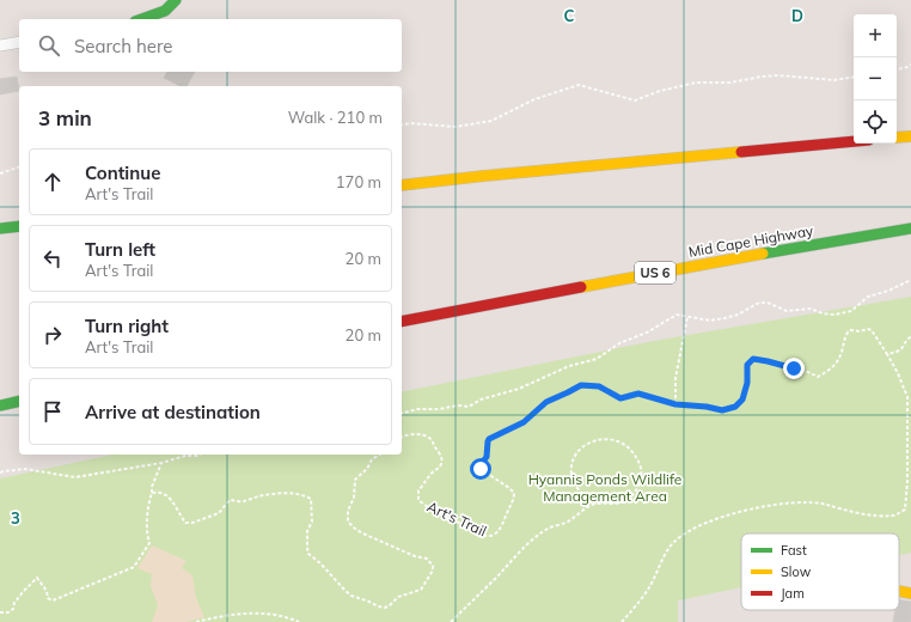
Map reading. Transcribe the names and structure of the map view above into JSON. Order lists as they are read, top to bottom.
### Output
{
  "streets": {
    "main road": ["Mid Cape Highway", "US 6"],
    "path": ["Art's Trail"]
  },
  "parks": ["Hyannis Ponds Wildlife Management Area"],
  "legend": ["Fast", "Slow", "Jam"],
  "page": {
    "map_buttons": ["+", "−"],
    "search": "Search here",
    "heading": ["3 min", "Walk · 210 m"],
    "list": [
      ["Continue", "Art's Trail", "170 m"],
      ["Turn left", "Art's Trail", "20 m"],
      ["Turn right", "Art's Trail", "20 m"],
      "Arrive at destination"
    ]
  },
  "grid": {
    "columns": ["C", "D"],
    "rows": ["3"]
  }
}
